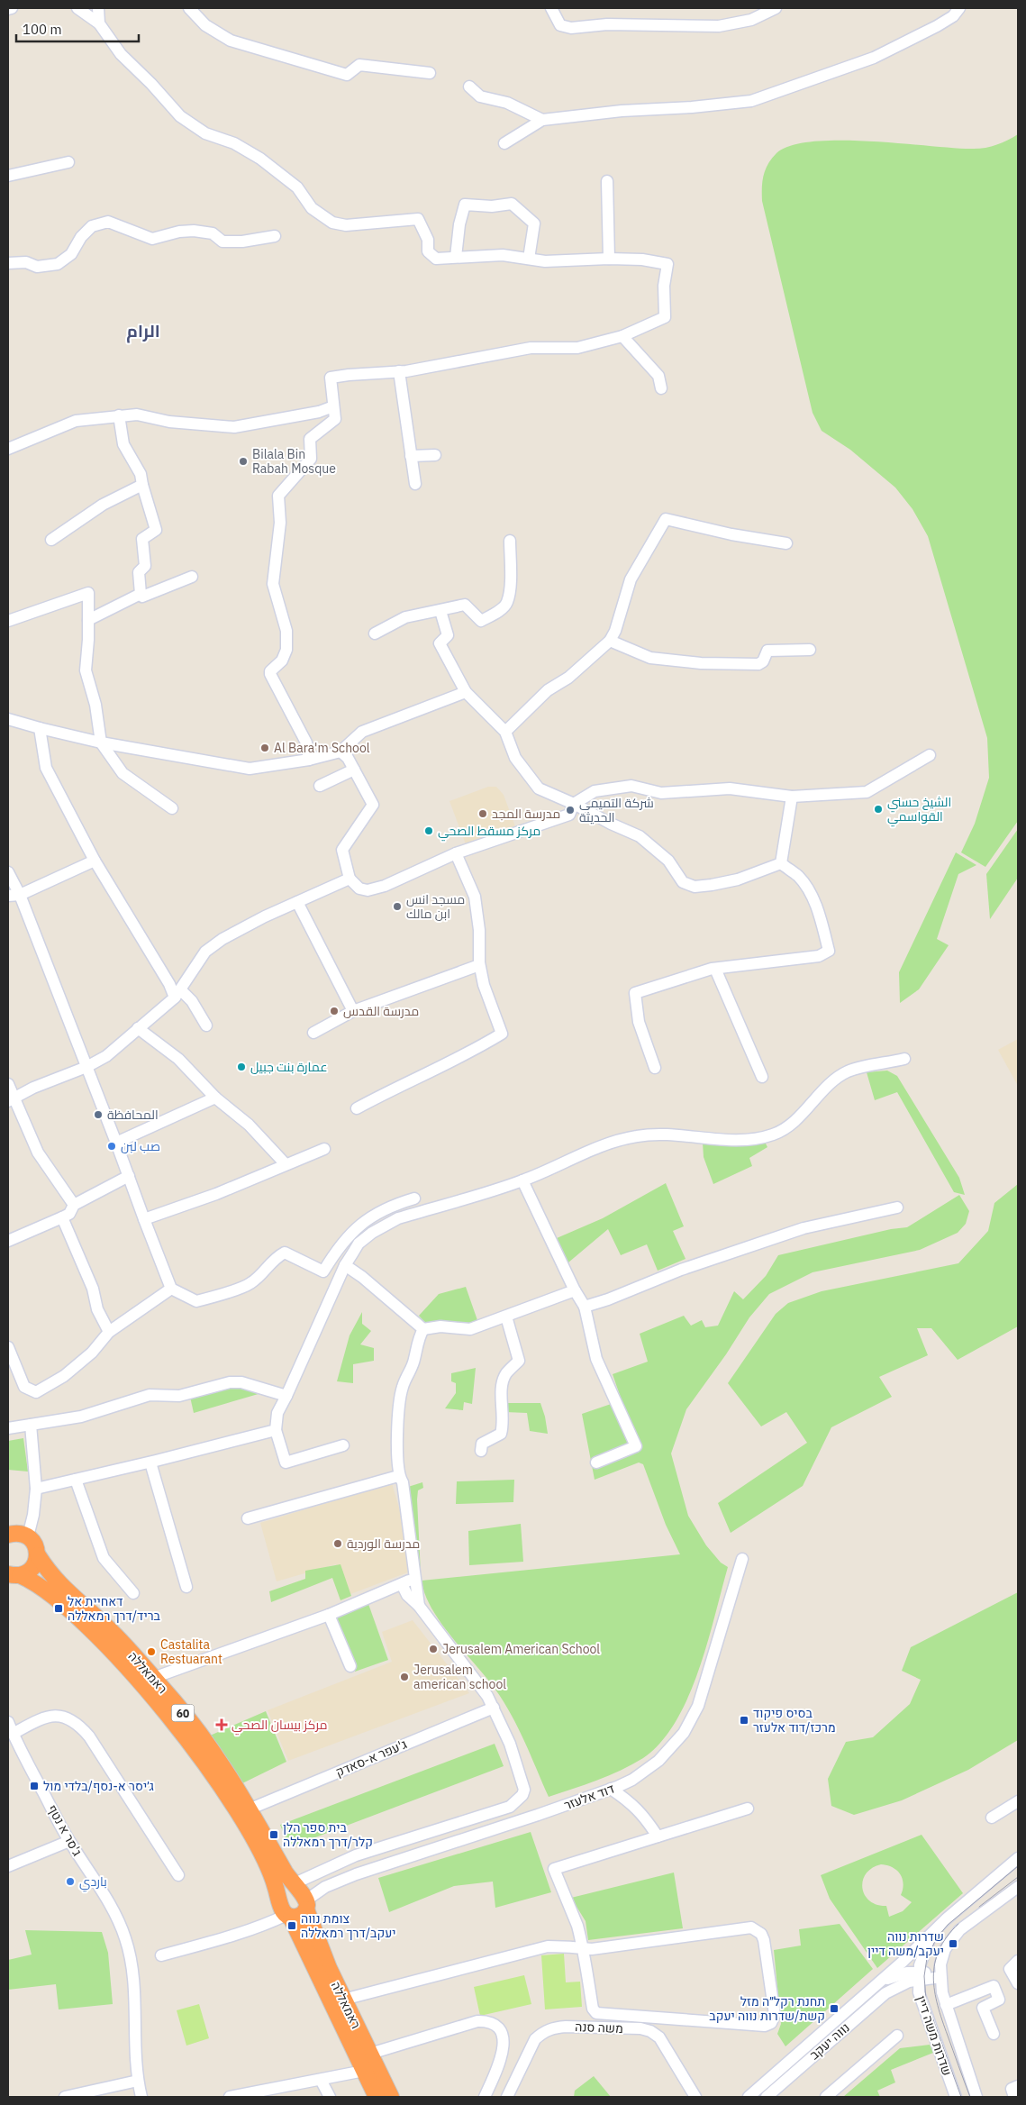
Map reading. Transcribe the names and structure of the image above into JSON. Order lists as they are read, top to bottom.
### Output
{
  "streets": {
    "highway": ["ראמאללה", "60"],
    "street": [
      "ג'עפר א-סאדק",
      "דוד אלעזר",
      "ג'סר א נטף",
      "משה סנה",
      "שדרות משה דיין",
      "נווה יעקב"
    ]
  },
  "crossings": [
    ["ראמאללה", "60"],
    ["ראמאללה", "ג'עפר א-סאדק"],
    ["ראמאללה", "דוד אלעזר"]
  ],
  "districts": ["الرام"],
  "places": {
    "other": [
      "Bilala Bin Rabah Mosque",
      "Al Bara'm School",
      "الشيخ حسني القواسمي",
      "شركة التميمي الحديثة",
      "مدرسة المجد",
      "مركز مسقط الصحي",
      "مسجد انس ابن مالك",
      "مدرسة القدس",
      "عمارة بنت جبيل",
      "المحافظة",
      "صب لبن",
      "مدرسة الوردية",
      "Jerusalem American School",
      "Castalita Restuarant",
      "Jerusalem american school",
      "باردي"
    ],
    "transit": [
      "דאחיית אל בריד/דרך רמאללה",
      "בסיס פיקוד מרכז/דוד אלעזר",
      "ג׳יסר א-נסף/בלדי מול",
      "בית ספר הלן קלר/דרך רמאללה",
      "צומת נווה יעקב/דרך רמאללה",
      "שדרות נווה יעקב/משה דיין",
      "תחנת רקל״ה מזל קשת/שדרות נווה יעקב"
    ],
    "health": ["مركز بيسان الصحي"]
  },
  "scale_bar": "100 m"
}
